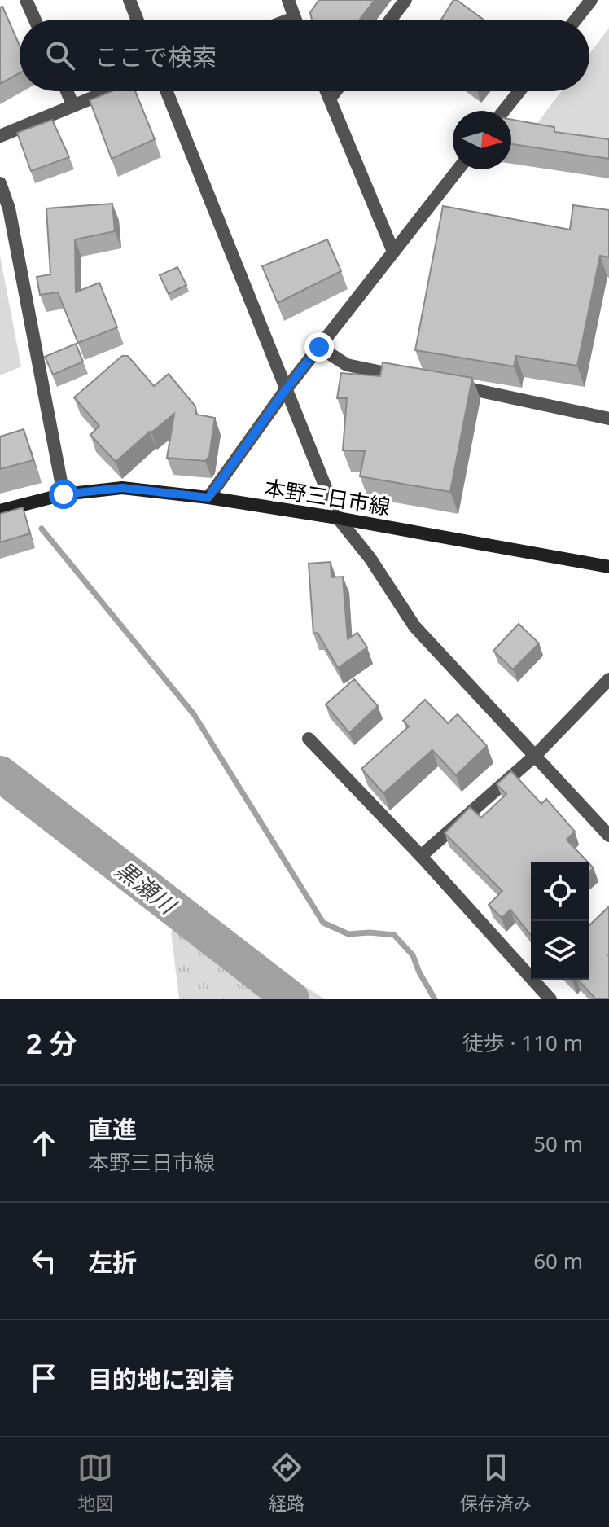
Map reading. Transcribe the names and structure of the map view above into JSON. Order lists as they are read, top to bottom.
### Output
{
  "streets": {
    "main road": ["本野三日市線"]
  },
  "water": ["黒瀬川"],
  "north": "right",
  "page": {
    "search": "ここで検索",
    "heading": ["2 分", "徒歩 · 110 m"],
    "list": [
      ["直進", "本野三日市線", "50 m"],
      ["左折", "60 m"],
      "目的地に到着"
    ],
    "nav": ["地図", "経路", "保存済み"]
  }
}
